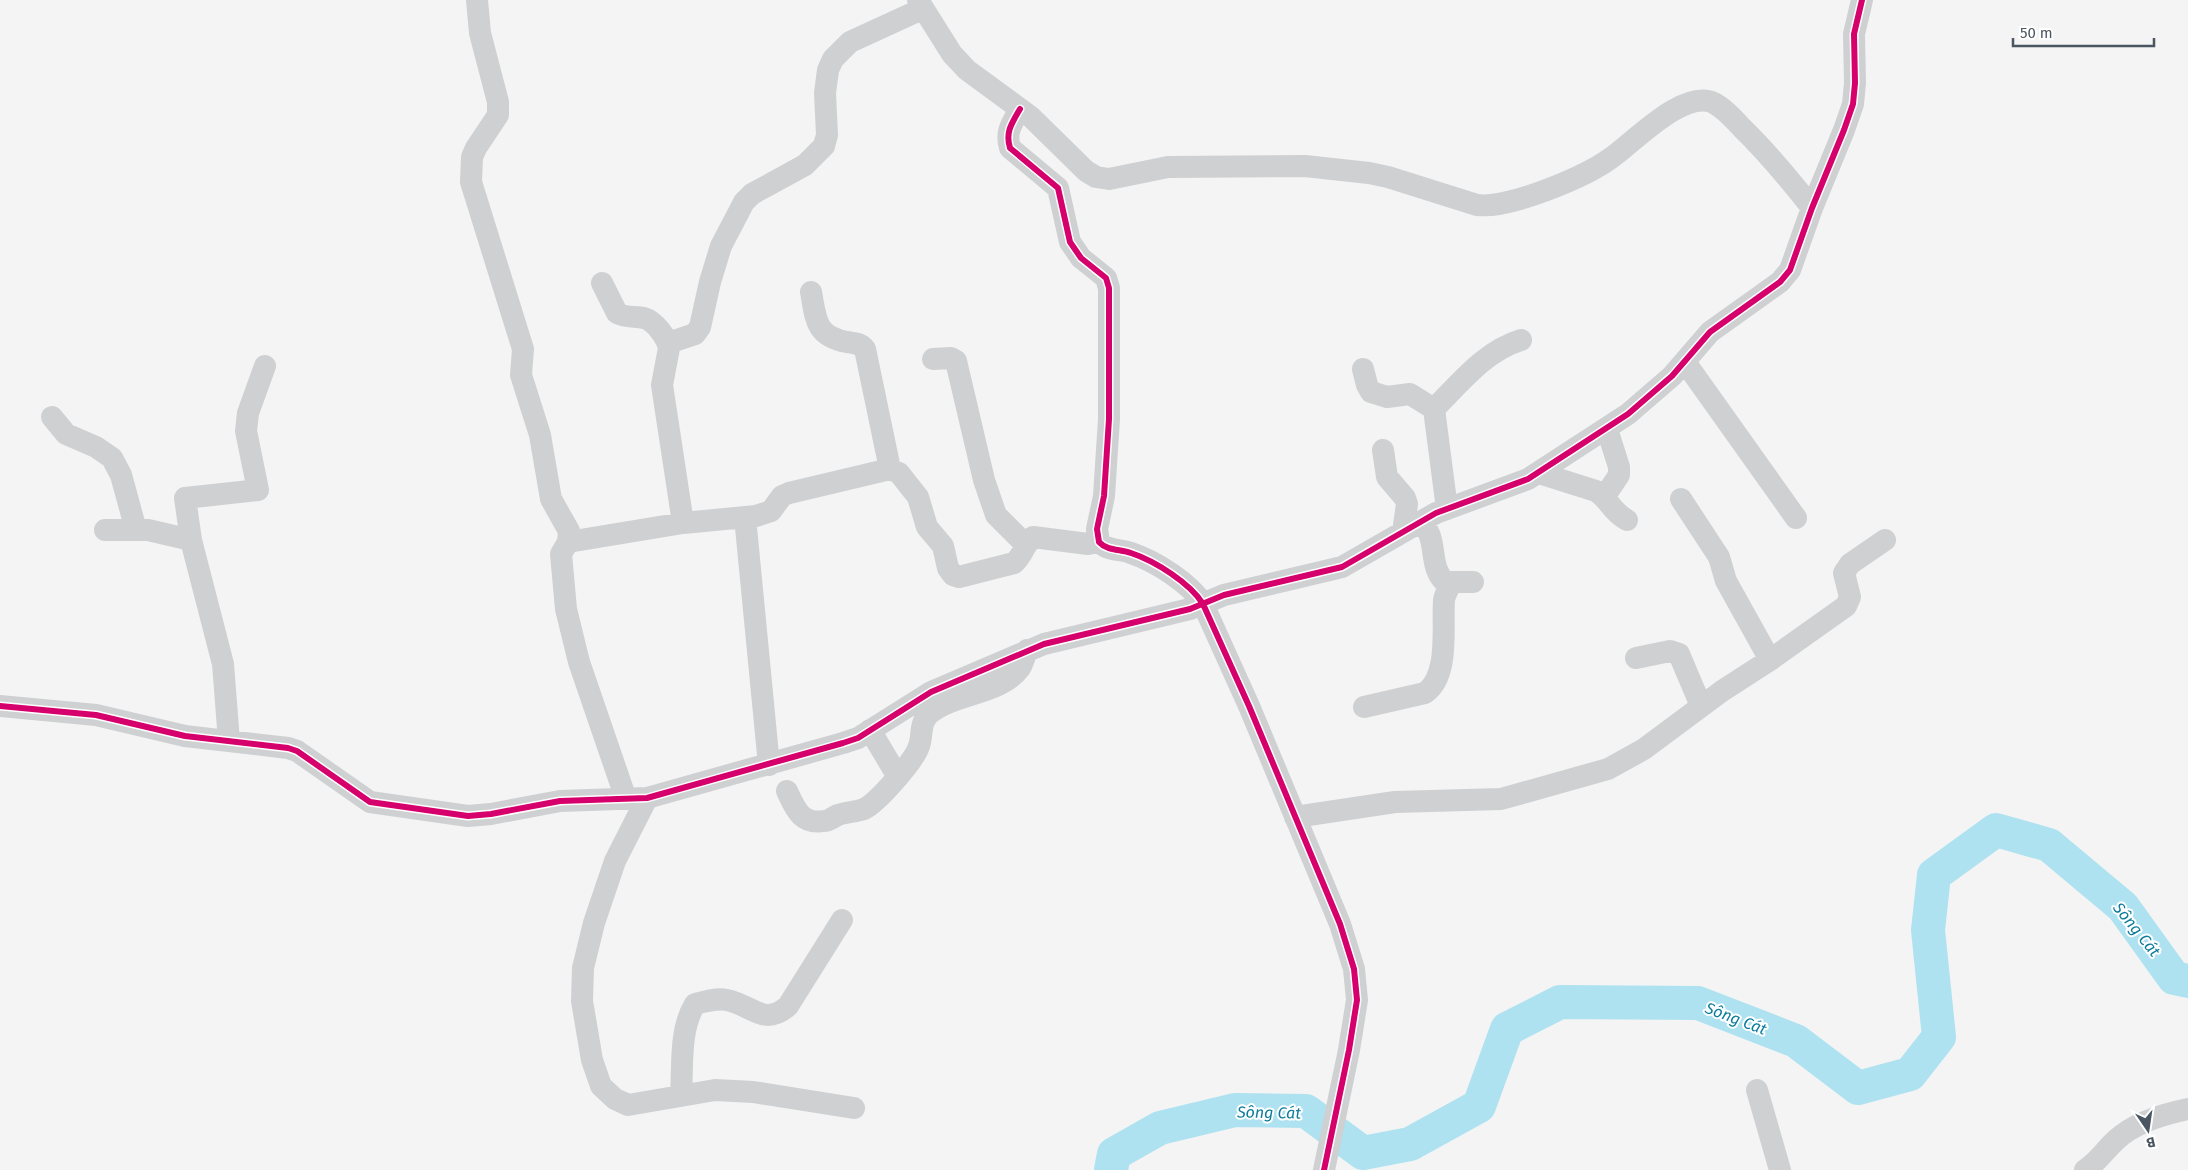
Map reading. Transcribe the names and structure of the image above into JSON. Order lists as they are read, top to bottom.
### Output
{
  "water": ["Sông Cát"],
  "scale_bar": "50 m",
  "north": "bottom"
}
